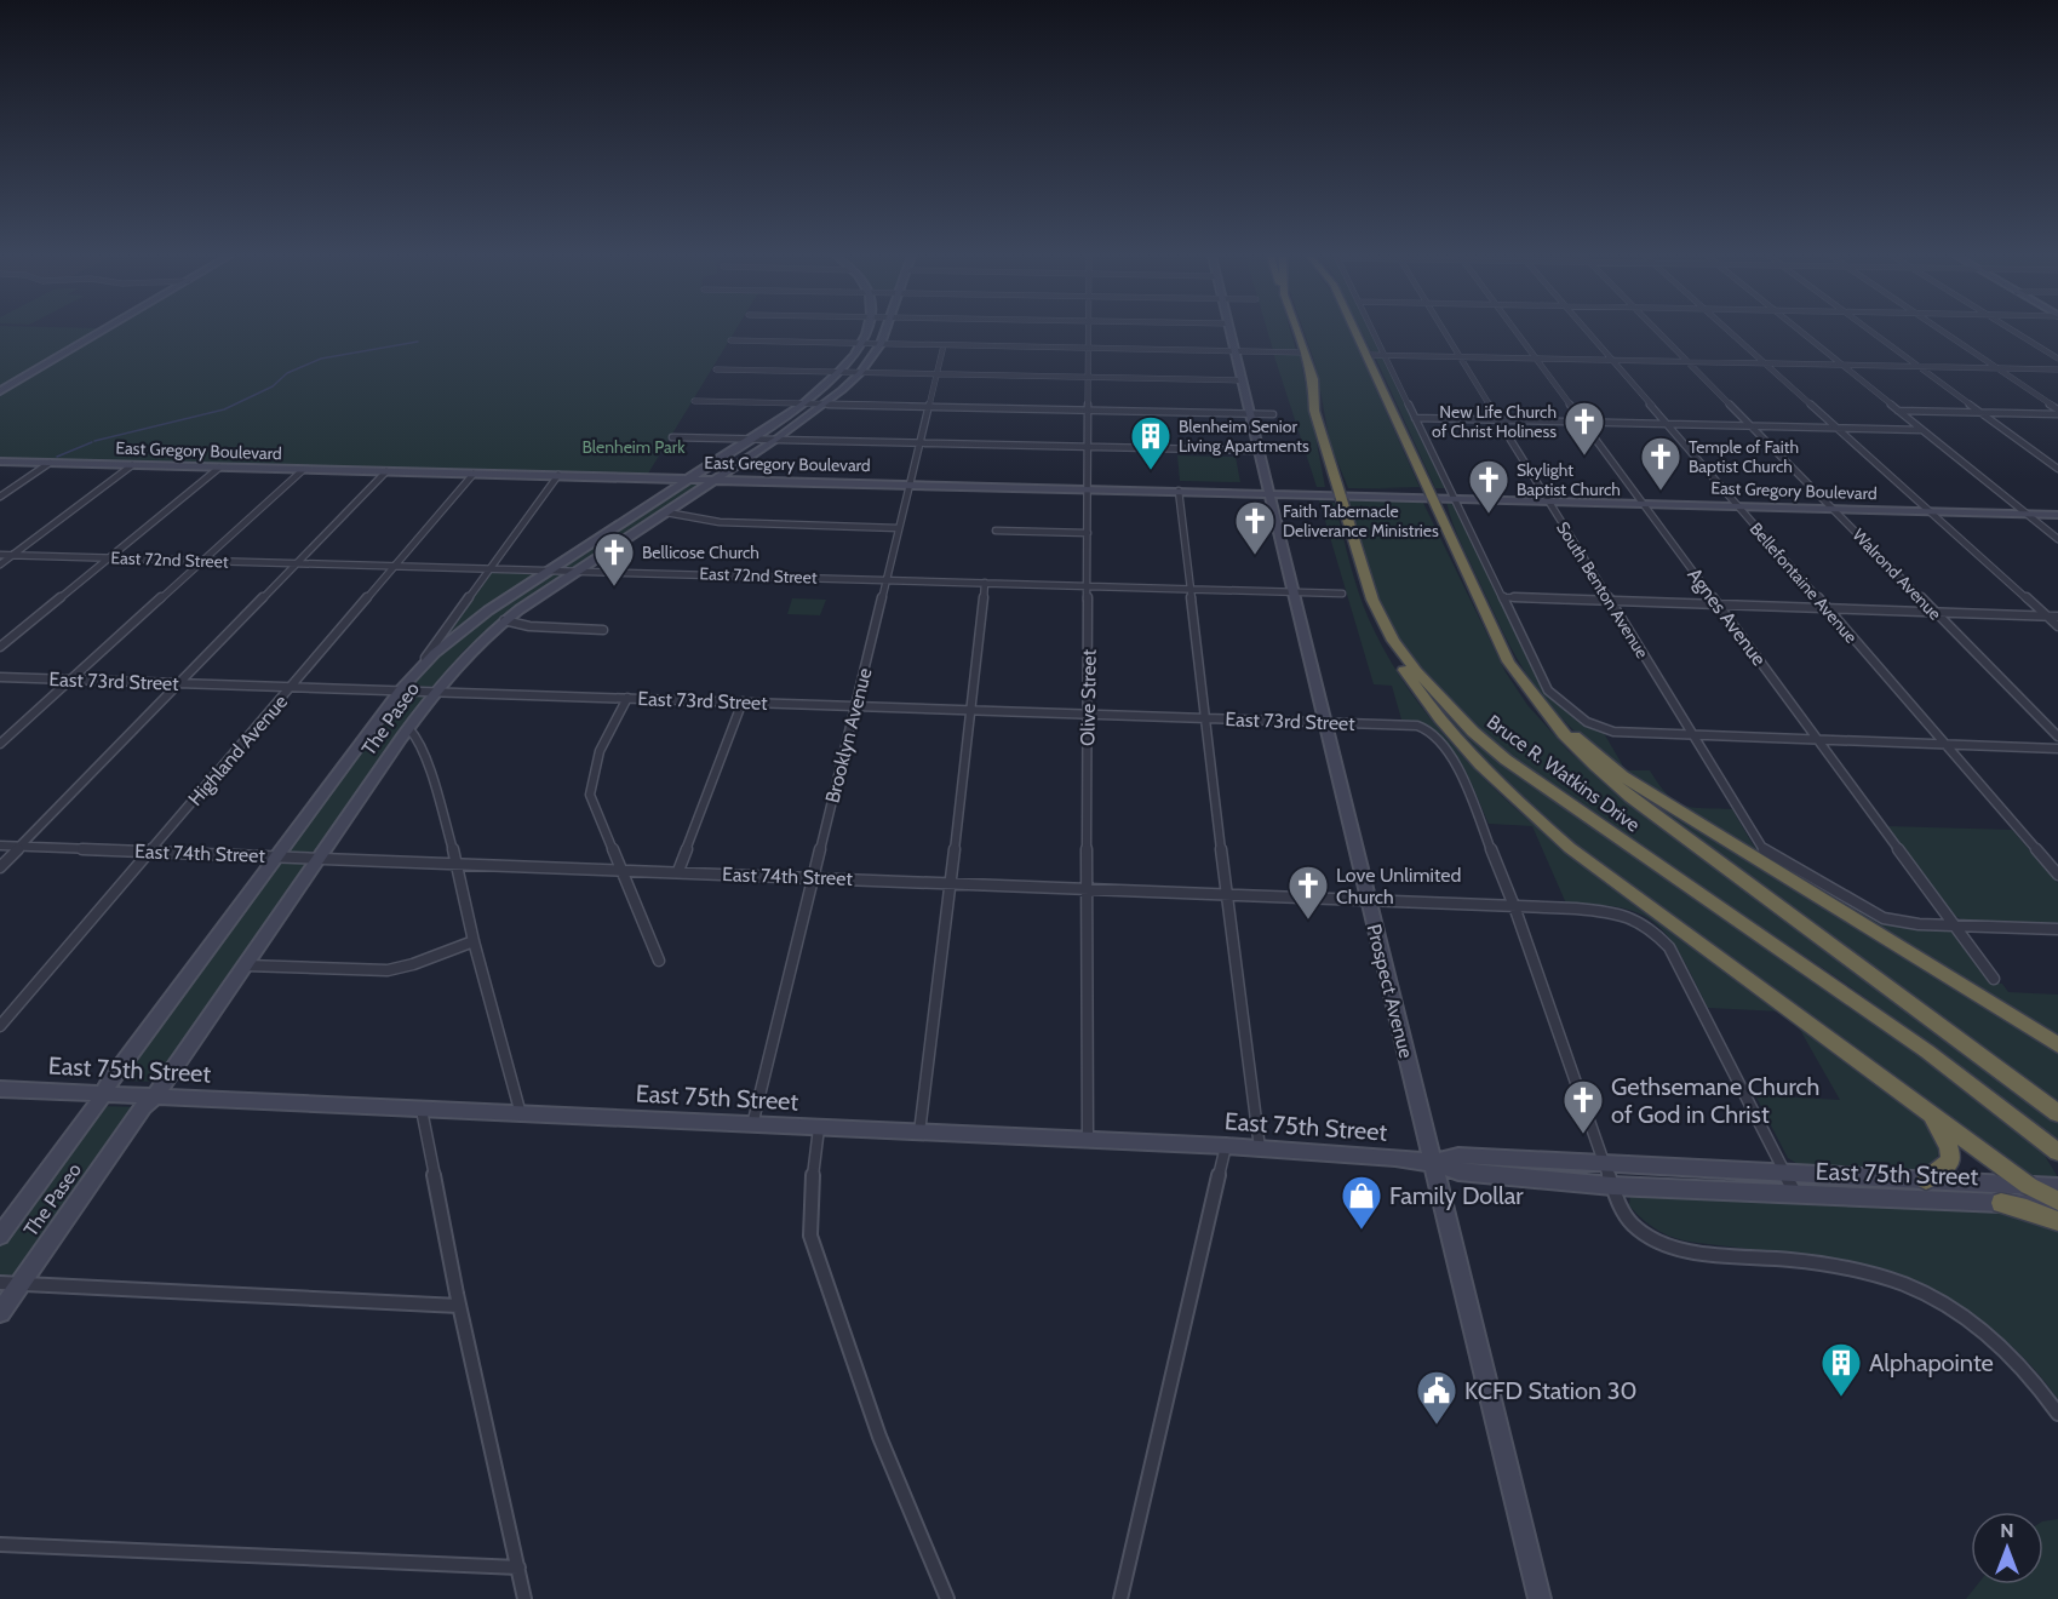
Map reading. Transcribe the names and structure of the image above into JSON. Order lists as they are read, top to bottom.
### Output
{
  "streets": {
    "highway": ["Bruce R. Watkins Drive"],
    "main road": [
      "East Gregory Boulevard",
      "The Paseo",
      "Prospect Avenue",
      "East 75th Street"
    ],
    "street": [
      "East 72nd Street",
      "Walrond Avenue",
      "Bellefontaine Avenue",
      "South Benton Avenue",
      "Agnes Avenue",
      "East 73rd Street",
      "Olive Street",
      "Brooklyn Avenue",
      "Highland Avenue",
      "East 74th Street"
    ]
  },
  "crossings": [
    ["East Gregory Boulevard", "Walrond Avenue"],
    ["East Gregory Boulevard", "Bellefontaine Avenue"],
    ["East Gregory Boulevard", "South Benton Avenue"],
    ["East Gregory Boulevard", "Agnes Avenue"],
    ["East Gregory Boulevard", "Olive Street"],
    ["East Gregory Boulevard", "The Paseo"],
    ["East Gregory Boulevard", "Brooklyn Avenue"],
    ["East Gregory Boulevard", "Highland Avenue"],
    ["East Gregory Boulevard", "Bruce R. Watkins Drive"],
    ["East Gregory Boulevard", "Prospect Avenue"],
    ["East 72nd Street", "Olive Street"],
    ["East 72nd Street", "The Paseo"],
    ["East 72nd Street", "Brooklyn Avenue"],
    ["East 72nd Street", "Highland Avenue"],
    ["East 72nd Street", "Prospect Avenue"],
    ["South Benton Avenue", "Agnes Avenue"],
    ["East 73rd Street", "Olive Street"],
    ["East 73rd Street", "The Paseo"],
    ["East 73rd Street", "Brooklyn Avenue"],
    ["East 73rd Street", "Highland Avenue"],
    ["East 73rd Street", "East 74th Street"],
    ["East 73rd Street", "Prospect Avenue"],
    ["Olive Street", "East 74th Street"],
    ["Olive Street", "East 75th Street"],
    ["The Paseo", "East 74th Street"],
    ["The Paseo", "East 75th Street"],
    ["Brooklyn Avenue", "East 74th Street"],
    ["Brooklyn Avenue", "East 75th Street"],
    ["Highland Avenue", "East 74th Street"],
    ["East 74th Street", "Prospect Avenue"],
    ["East 74th Street", "East 75th Street"],
    ["Prospect Avenue", "East 75th Street"]
  ],
  "parks": ["Blenheim Park"],
  "places": {
    "church": [
      "New Life Church of Christ Holiness",
      "Temple of Faith Baptist Church",
      "Skylight Baptist Church",
      "Faith Tabernacle Deliverance Ministries",
      "Bellicose Church",
      "Love Unlimited Church",
      "Gethsemane Church of God in Christ"
    ],
    "building": ["Blenheim Senior Living Apartments", "Alphapointe"],
    "shop": ["Family Dollar"],
    "public building": ["KCFD Station 30"]
  },
  "north": "top"
}
